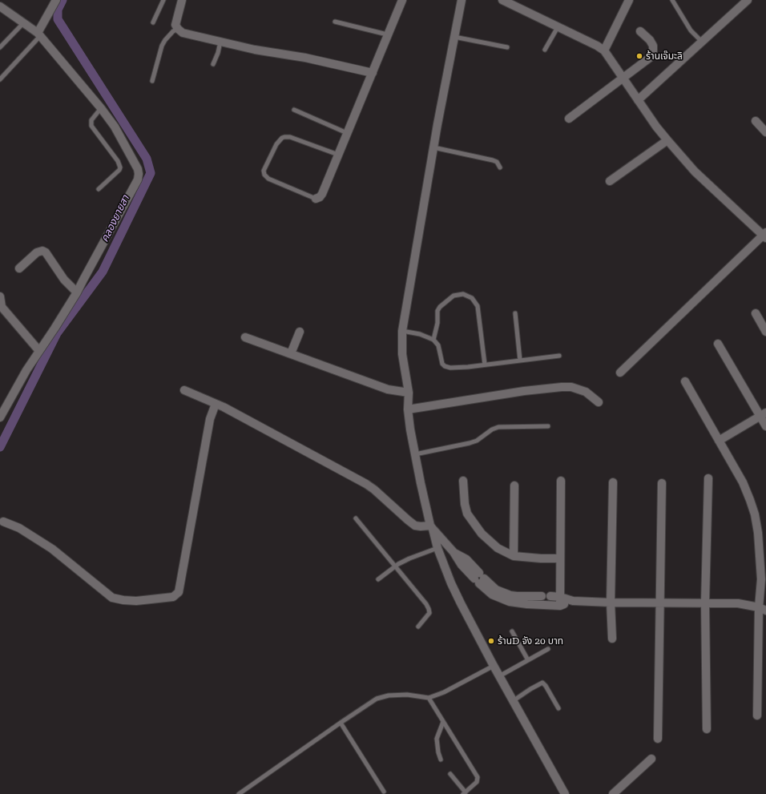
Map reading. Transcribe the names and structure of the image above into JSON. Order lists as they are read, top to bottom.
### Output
{
  "water": ["คลองยายสา"],
  "places": ["ร้านเจ๊มะลิ", "ร้านD จัง 20 บาท"]
}
